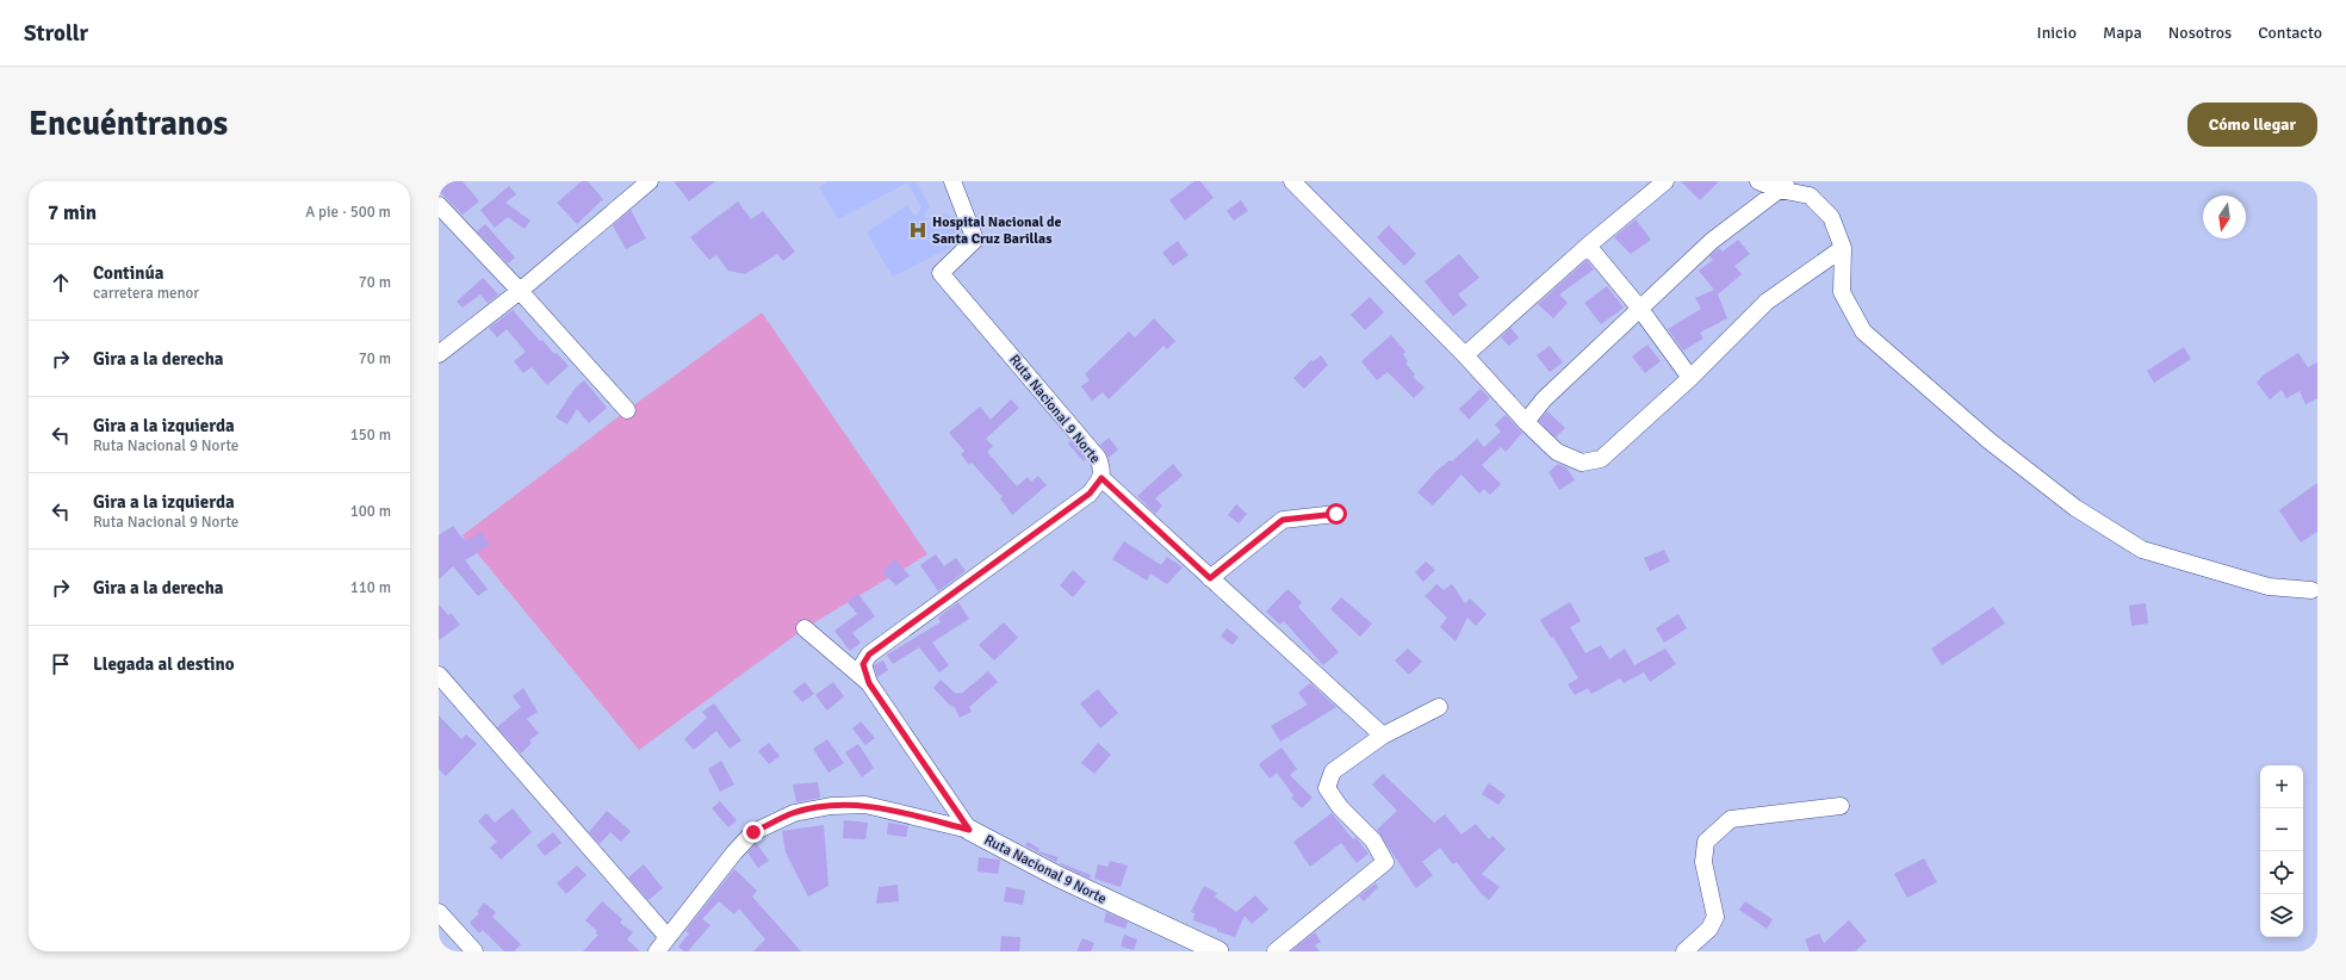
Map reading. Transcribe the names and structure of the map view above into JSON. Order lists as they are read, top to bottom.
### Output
{
  "streets": {
    "main road": ["Ruta Nacional 9 Norte"]
  },
  "places": {
    "hospital": ["Hospital Nacional de Santa Cruz Barillas"]
  },
  "north": "bottom",
  "page": {
    "header": "Strollr",
    "nav": [
      "Inicio",
      "Mapa",
      "Nosotros",
      "Contacto"
    ],
    "buttons": "Cómo llegar",
    "title": "Encuéntranos",
    "heading": ["7 min", "A pie · 500 m"],
    "list": [
      ["Continúa", "carretera menor", "70 m"],
      ["Gira a la derecha", "70 m"],
      ["Gira a la izquierda", "Ruta Nacional 9 Norte", "150 m"],
      ["Gira a la izquierda", "Ruta Nacional 9 Norte", "100 m"],
      ["Gira a la derecha", "110 m"],
      "Llegada al destino"
    ],
    "map_buttons": ["+", "−"]
  }
}
